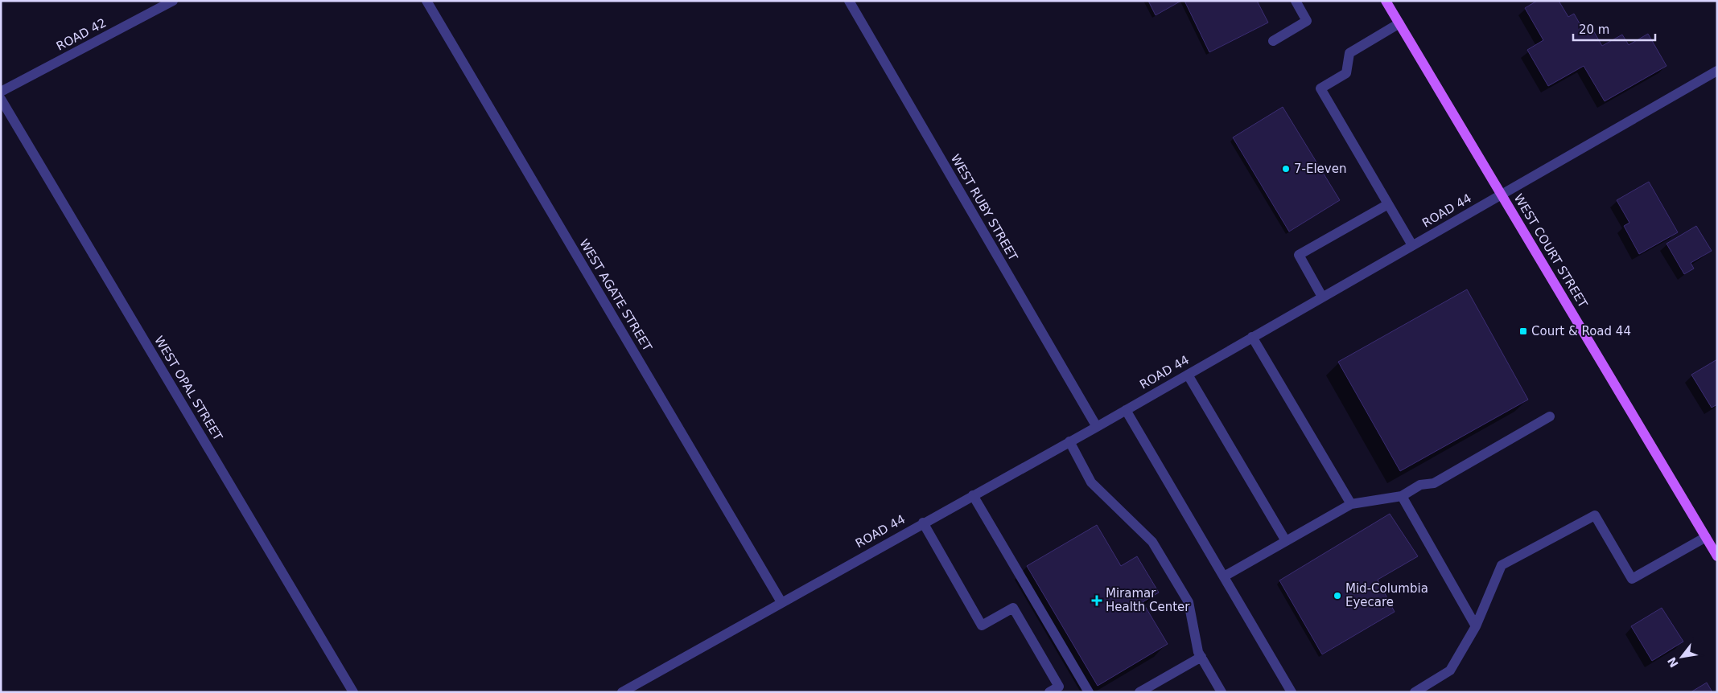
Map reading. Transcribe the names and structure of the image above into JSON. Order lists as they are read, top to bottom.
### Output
{
  "streets": {
    "main road": ["WEST COURT STREET"],
    "street": [
      "ROAD 42",
      "WEST RUBY STREET",
      "ROAD 44",
      "WEST AGATE STREET",
      "WEST OPAL STREET"
    ]
  },
  "crossings": [
    ["WEST RUBY STREET", "ROAD 44"],
    ["ROAD 44", "WEST COURT STREET"],
    ["ROAD 44", "WEST AGATE STREET"]
  ],
  "places": {
    "other": ["7-Eleven", "Mid-Columbia Eyecare"],
    "transit": ["Court & Road 44"],
    "health": ["Miramar Health Center"]
  },
  "scale_bar": "20 m",
  "north": "bottom left"
}
